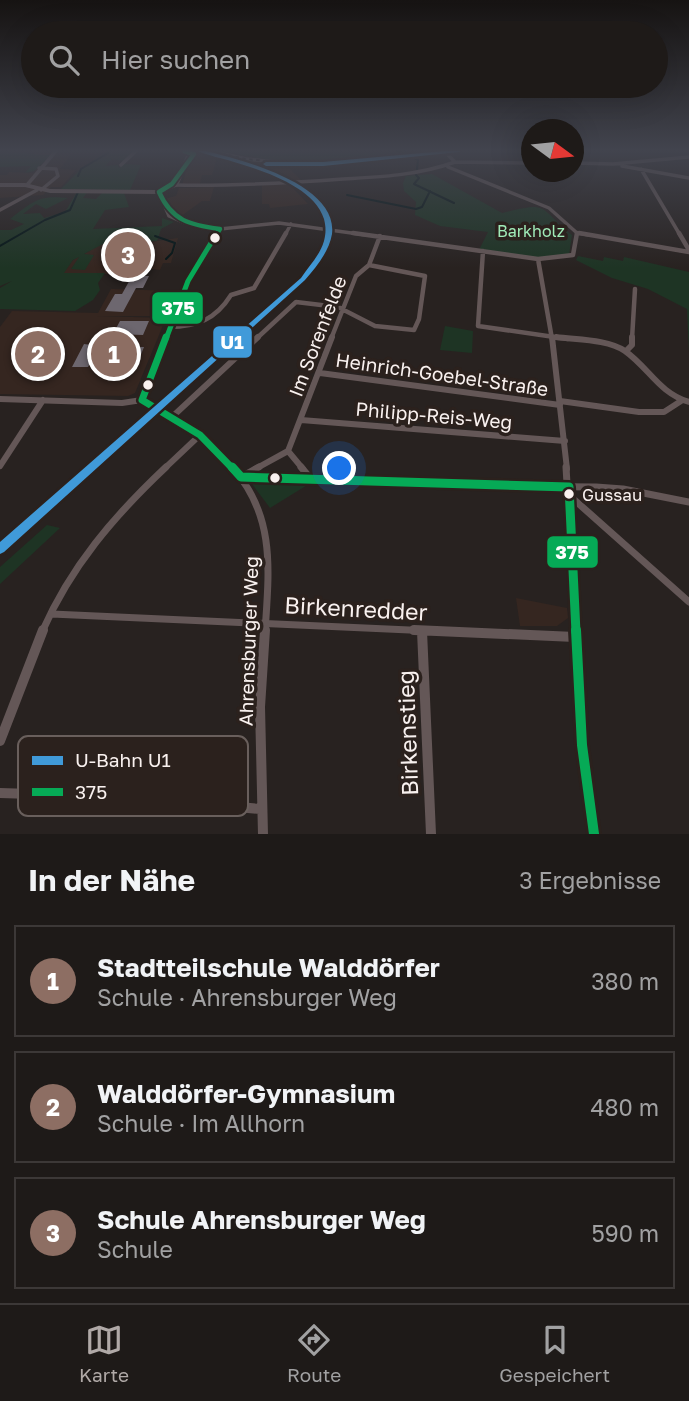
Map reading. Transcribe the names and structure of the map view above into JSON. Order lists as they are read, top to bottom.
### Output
{
  "streets": {
    "street": [
      "Im Sorenfelde",
      "Heinrich-Goebel-Straße",
      "Philipp-Reis-Weg",
      "Birkenredder",
      "Ahrensburger Weg",
      "Birkenstieg"
    ]
  },
  "crossings": [
    ["Im Sorenfelde", "Heinrich-Goebel-Straße"],
    ["Im Sorenfelde", "Philipp-Reis-Weg"],
    ["Birkenredder", "Ahrensburger Weg"],
    ["Birkenredder", "Birkenstieg"]
  ],
  "parks": ["Barkholz"],
  "places": ["Gussau"],
  "lines": ["metro line U1", "transit line 375"],
  "legend": ["U-Bahn U1", "375"],
  "north": "right",
  "page": {
    "search": "Hier suchen",
    "pins": ["3", "1", "2"],
    "heading": ["In der Nähe", "3 Ergebnisse"],
    "list": [
      {
        "mark": "1",
        "name": "Stadtteilschule Walddörfer",
        "note": "Schule · Ahrensburger Weg",
        "value": "380 m"
      },
      {
        "mark": "2",
        "name": "Walddörfer-Gymnasium",
        "note": "Schule · Im Allhorn",
        "value": "480 m"
      },
      {
        "mark": "3",
        "name": "Schule Ahrensburger Weg",
        "note": "Schule",
        "value": "590 m"
      }
    ],
    "nav": ["Karte", "Route", "Gespeichert"]
  }
}
